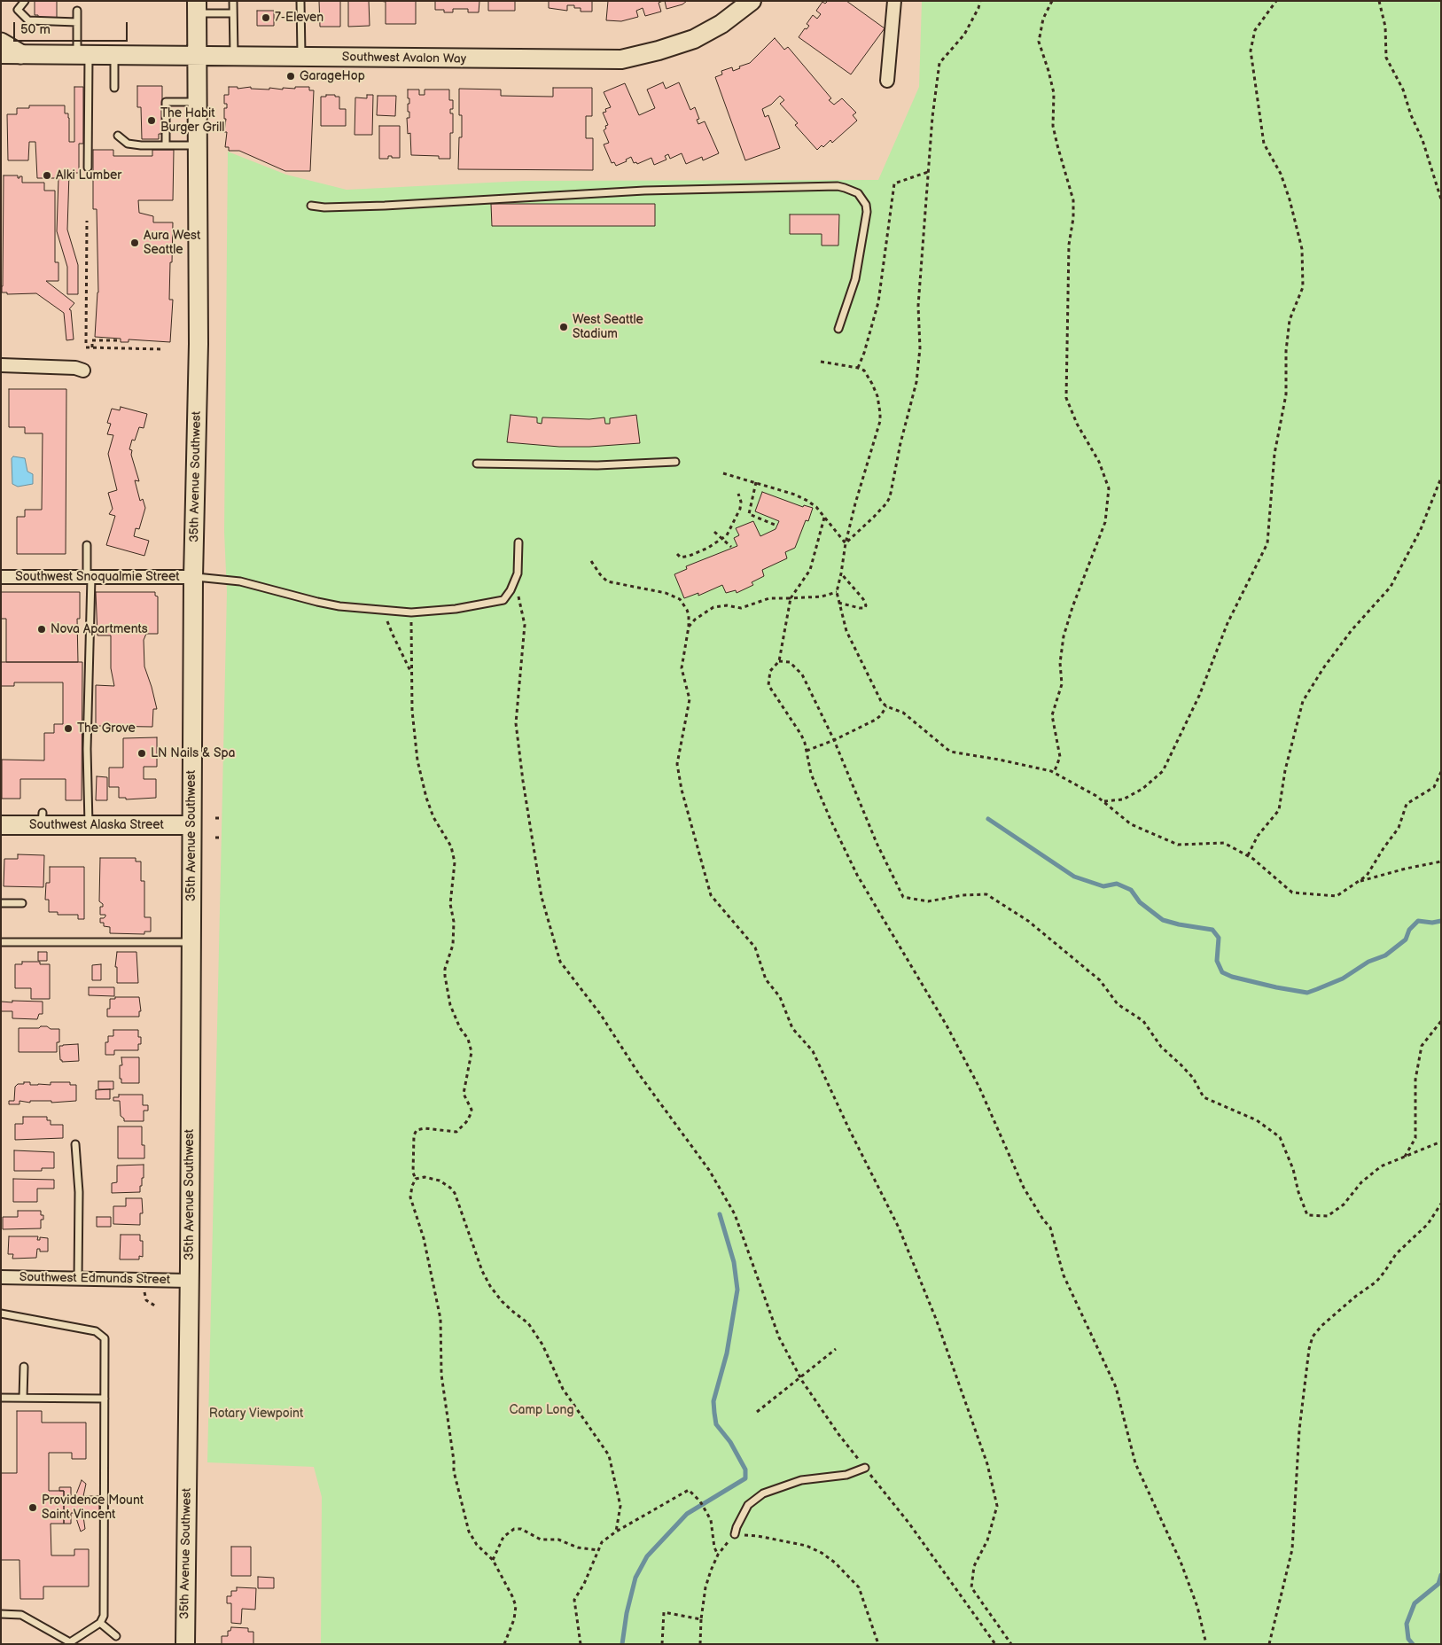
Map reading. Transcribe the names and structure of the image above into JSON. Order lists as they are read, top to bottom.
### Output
{
  "streets": {
    "main road": ["Southwest Avalon Way", "35th Avenue Southwest", "Southwest Alaska Street"],
    "street": ["Southwest Snoqualmie Street", "Southwest Edmunds Street"]
  },
  "crossings": [
    ["Southwest Avalon Way", "35th Avenue Southwest"],
    ["35th Avenue Southwest", "Southwest Snoqualmie Street"],
    ["35th Avenue Southwest", "Southwest Alaska Street"],
    ["35th Avenue Southwest", "Southwest Edmunds Street"]
  ],
  "parks": ["Camp Long", "Rotary Viewpoint"],
  "places": [
    "7-Eleven",
    "GarageHop",
    "The Habit Burger Grill",
    "Alki Lumber",
    "Aura West Seattle",
    "West Seattle Stadium",
    "Nova Apartments",
    "The Grove",
    "LN Nails & Spa",
    "Providence Mount Saint Vincent"
  ],
  "scale_bar": "50 m"
}
